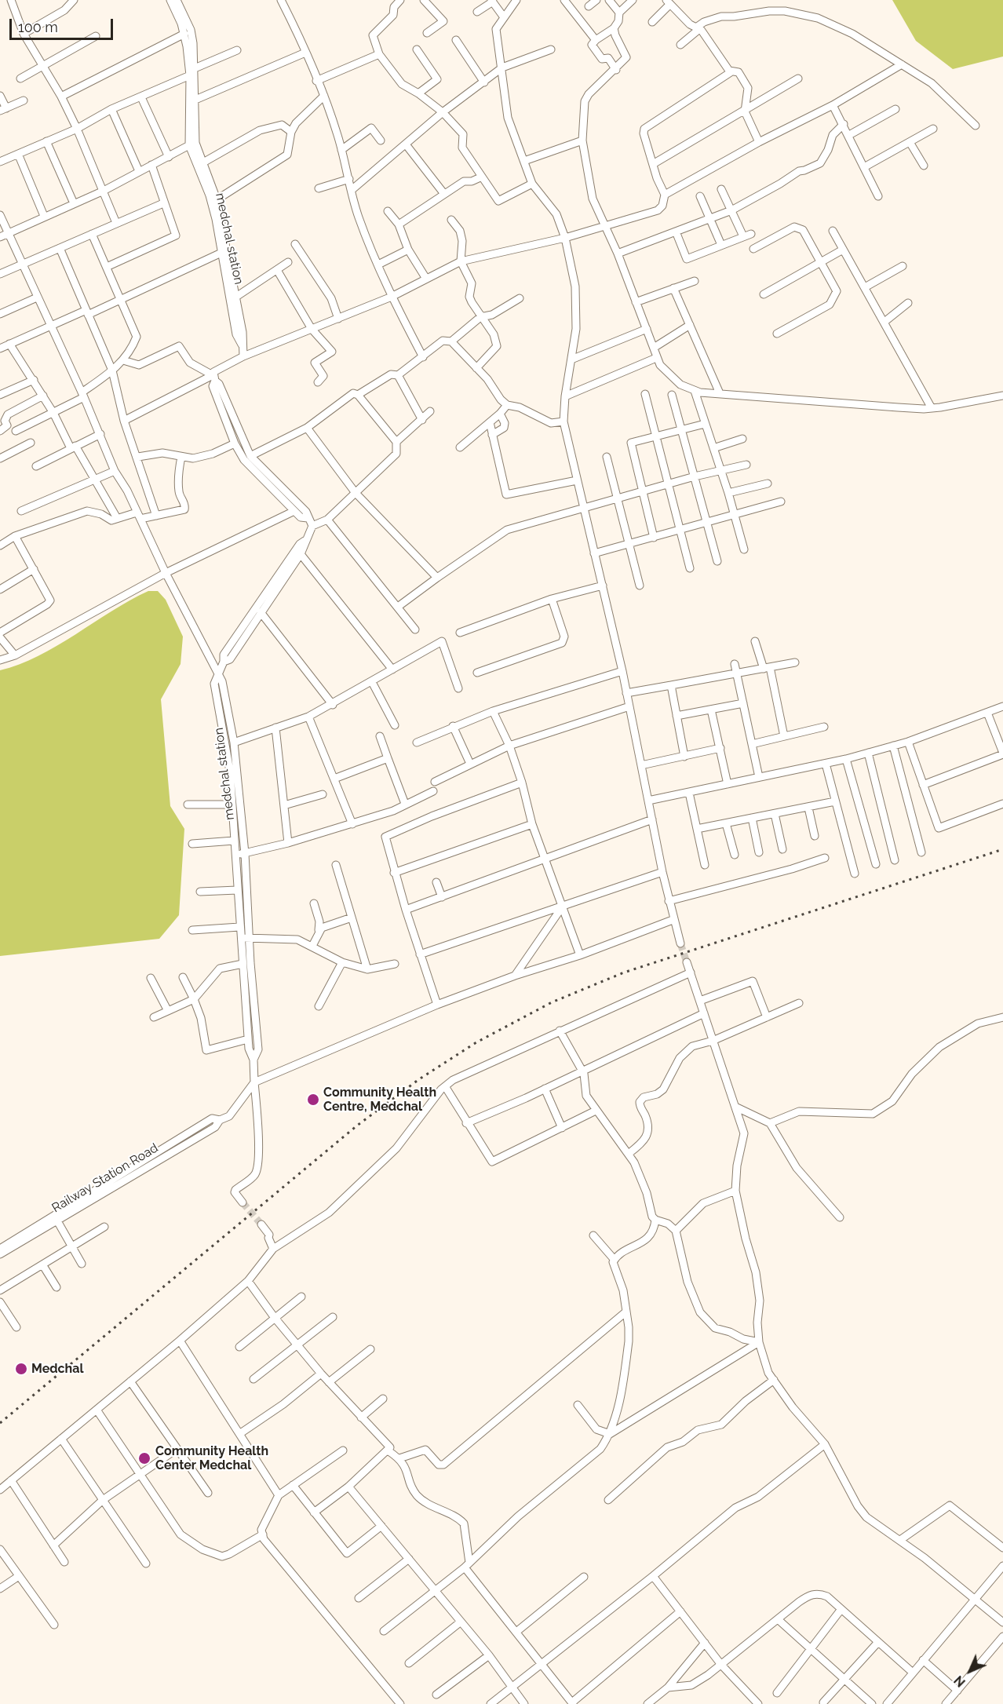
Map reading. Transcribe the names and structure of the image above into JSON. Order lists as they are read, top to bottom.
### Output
{
  "streets": {
    "street": ["medchal station", "Railway Station Road"]
  },
  "places": ["Community Health Centre, Medchal", "Medchal", "Community Health Center Medchal"],
  "scale_bar": "100 m",
  "north": "bottom left"
}
